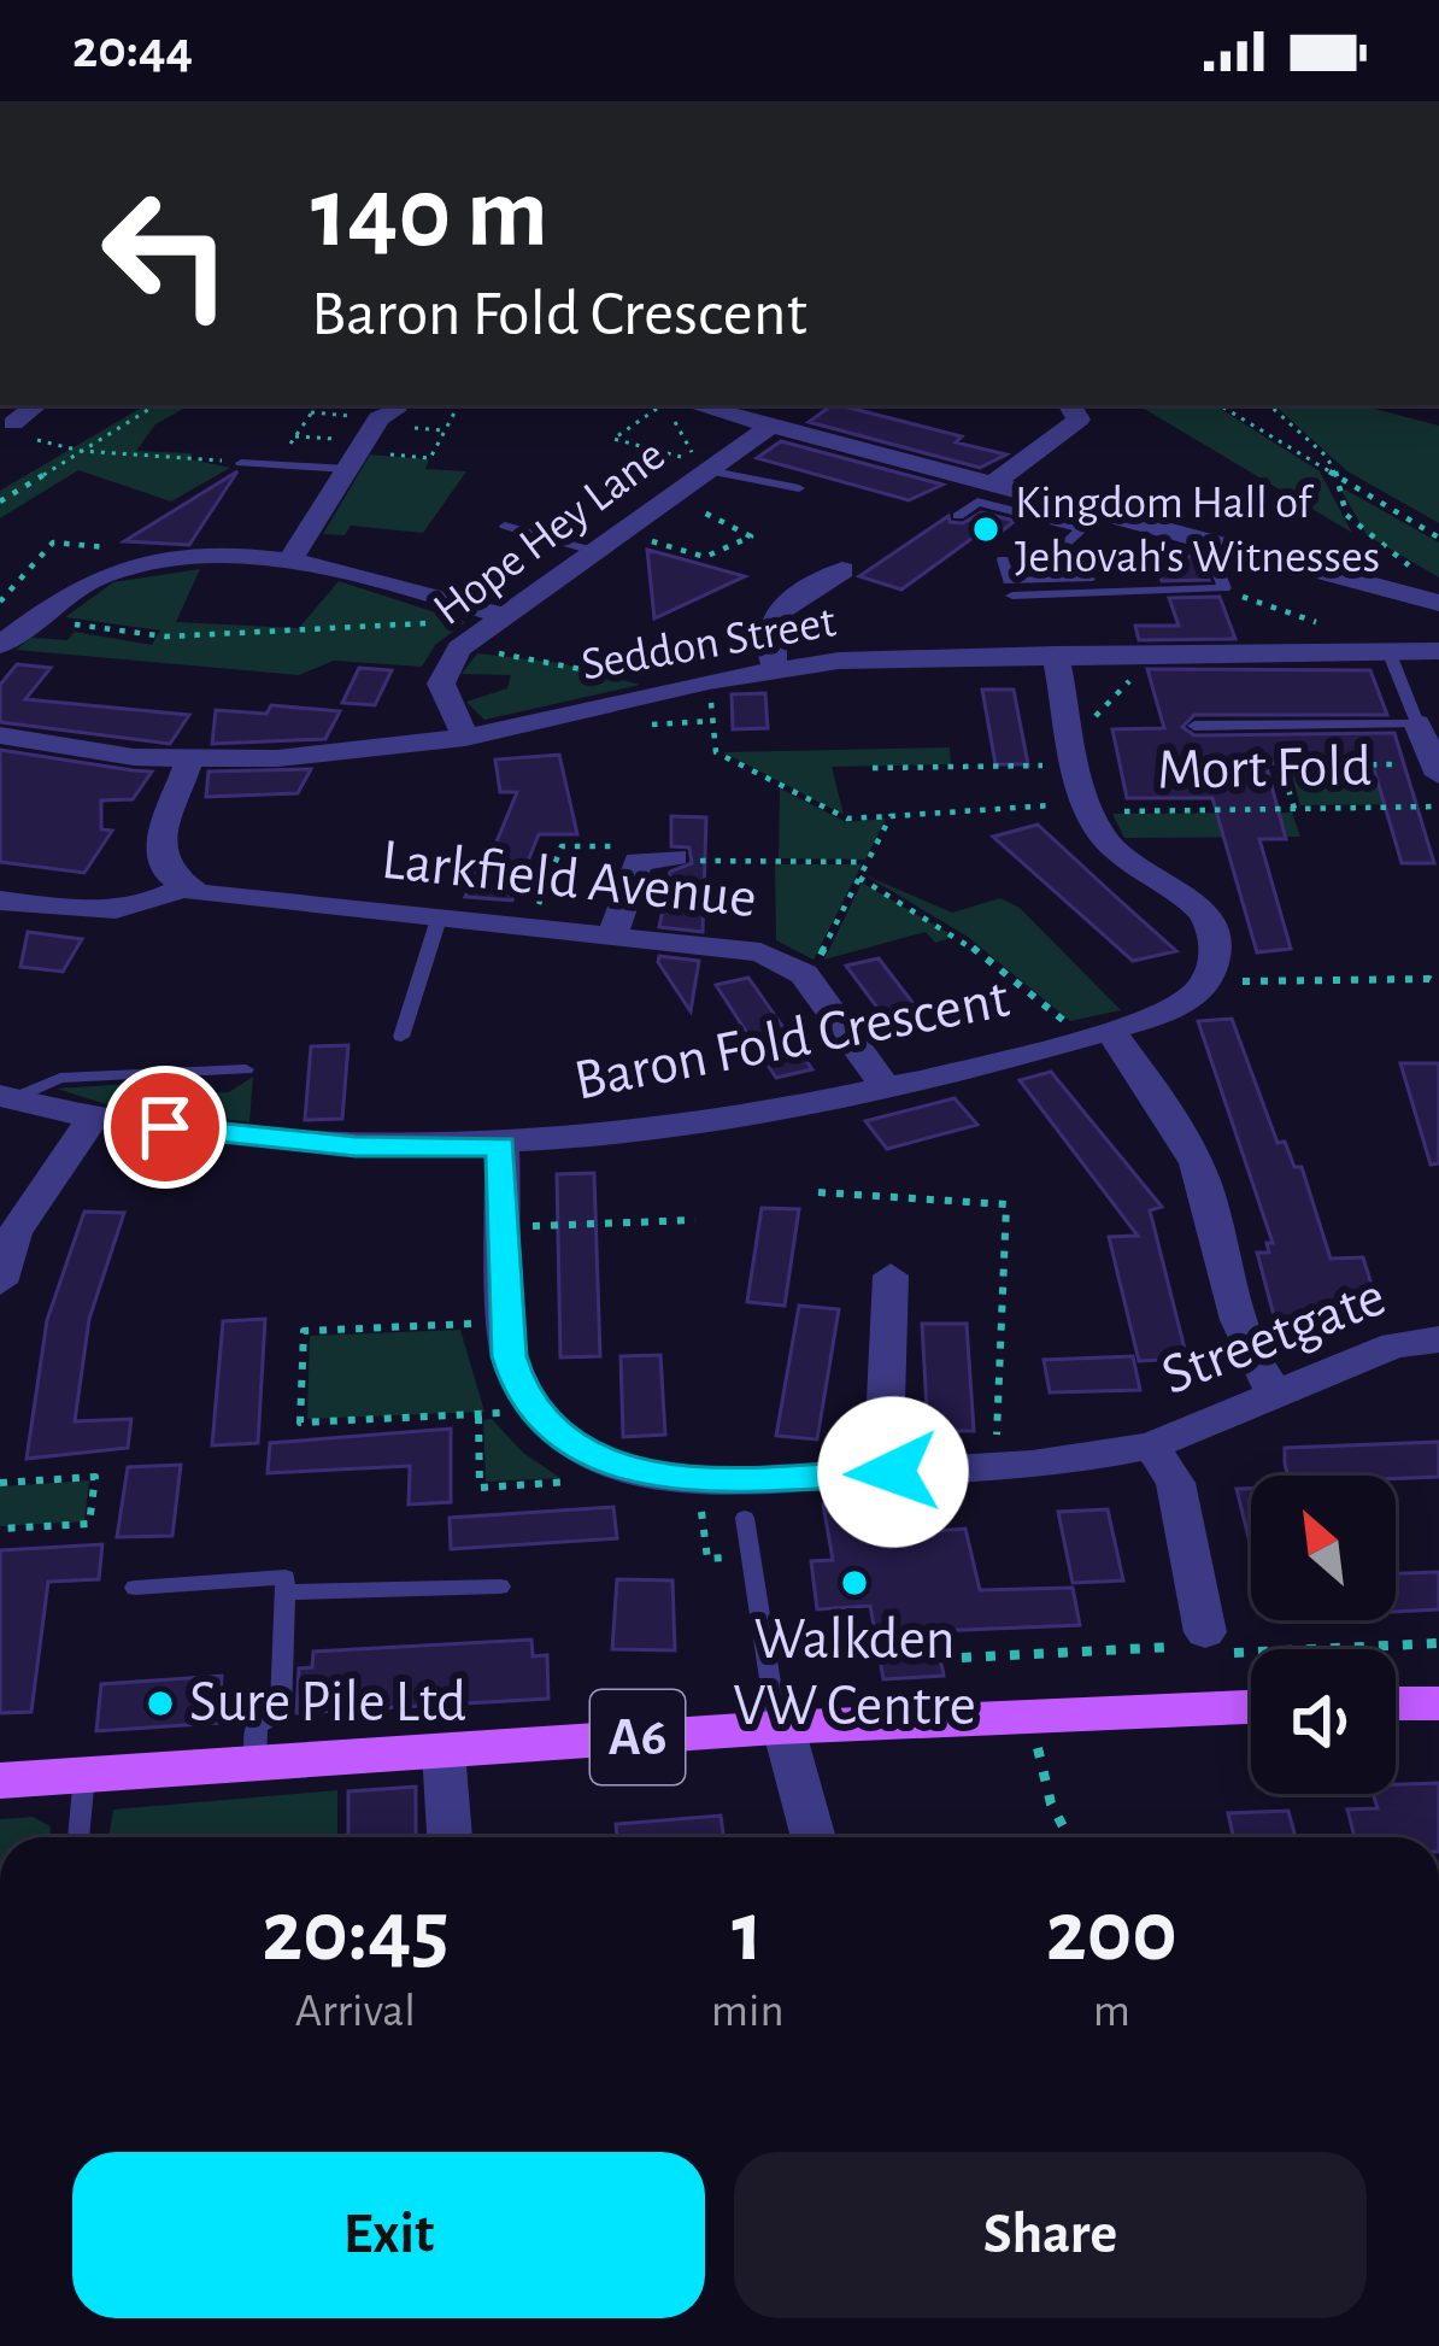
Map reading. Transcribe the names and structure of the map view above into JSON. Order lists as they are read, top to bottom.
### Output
{
  "streets": {
    "main road": ["A6"],
    "street": [
      "Hope Hey Lane",
      "Seddon Street",
      "Larkfield Avenue",
      "Baron Fold Crescent",
      "Streetgate"
    ],
    "path": ["Mort Fold"]
  },
  "crossings": [
    ["Hope Hey Lane", "Seddon Street"],
    ["Seddon Street", "Mort Fold"],
    ["Larkfield Avenue", "Baron Fold Crescent"]
  ],
  "places": ["Kingdom Hall of Jehovah's Witnesses", "Walkden VW Centre", "Sure Pile Ltd"],
  "north": "top left",
  "page": {
    "status": "20:44",
    "turn": ["140 m", "Baron Fold Crescent"],
    "eta": [
      "20:45",
      "Arrival",
      "1",
      "min",
      "200",
      "m"
    ],
    "buttons": ["Exit", "Share"]
  }
}
